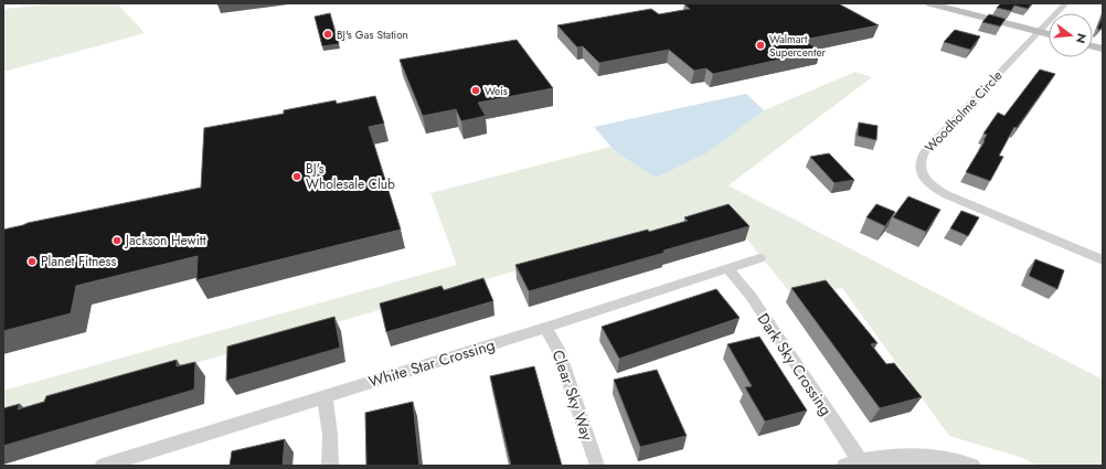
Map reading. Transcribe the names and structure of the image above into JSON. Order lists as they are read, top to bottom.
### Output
{
  "streets": {
    "street": [
      "Woodholme Circle",
      "White Star Crossing",
      "Dark Sky Crossing",
      "Clear Sky Way"
    ]
  },
  "crossings": [
    ["White Star Crossing", "Dark Sky Crossing"],
    ["White Star Crossing", "Clear Sky Way"]
  ],
  "places": [
    "BJ's Gas Station",
    "Walmart Supercenter",
    "Weis",
    "BJ's Wholesale Club",
    "Jackson Hewitt",
    "Planet Fitness"
  ],
  "north": "right"
}
